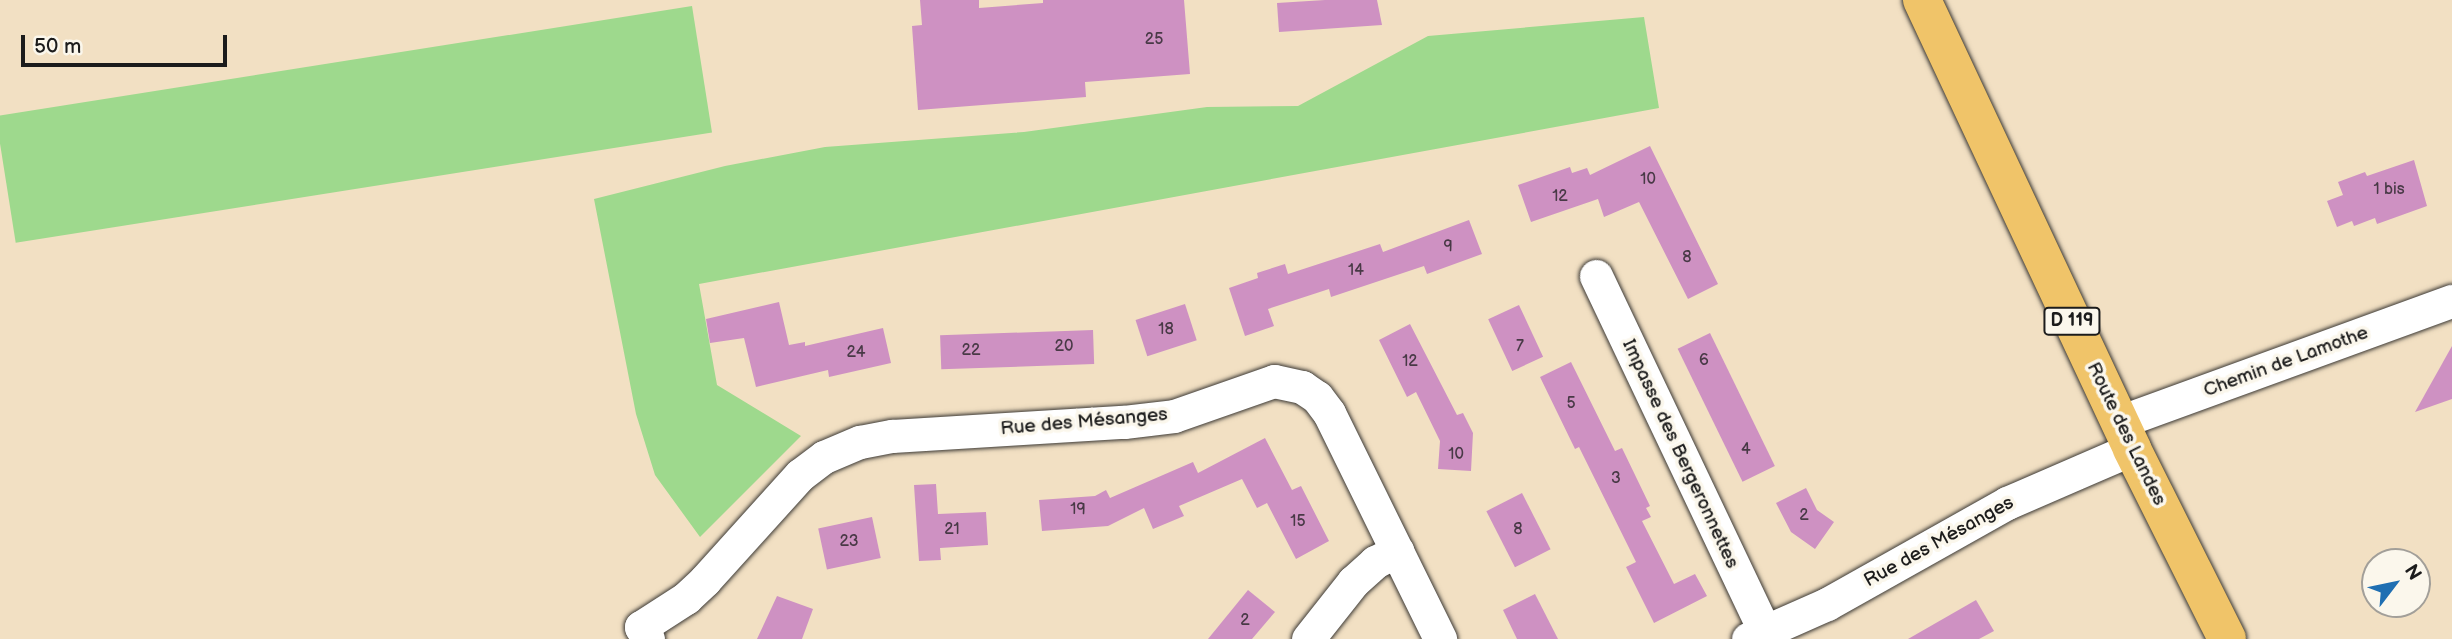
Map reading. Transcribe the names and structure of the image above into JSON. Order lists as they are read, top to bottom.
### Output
{
  "streets": {
    "main road": ["D 119", "Route des Landes"],
    "street": ["Chemin de Lamothe", "Rue des Mésanges", "Impasse des Bergeronnettes"]
  },
  "crossings": [
    ["Chemin de Lamothe", "Rue des Mésanges"],
    ["Chemin de Lamothe", "Route des Landes"],
    ["Rue des Mésanges", "Route des Landes"],
    ["Rue des Mésanges", "Impasse des Bergeronnettes"]
  ],
  "house_numbers": [
    "25",
    "10",
    "1 bis",
    "12",
    "9",
    "8",
    "14",
    "18",
    "20",
    "7",
    "22",
    "24",
    "6",
    "12",
    "5",
    "4",
    "10",
    "3",
    "19",
    "2",
    "15",
    "21",
    "8",
    "23",
    "2"
  ],
  "scale_bar": "50 m",
  "north": "top right"
}
